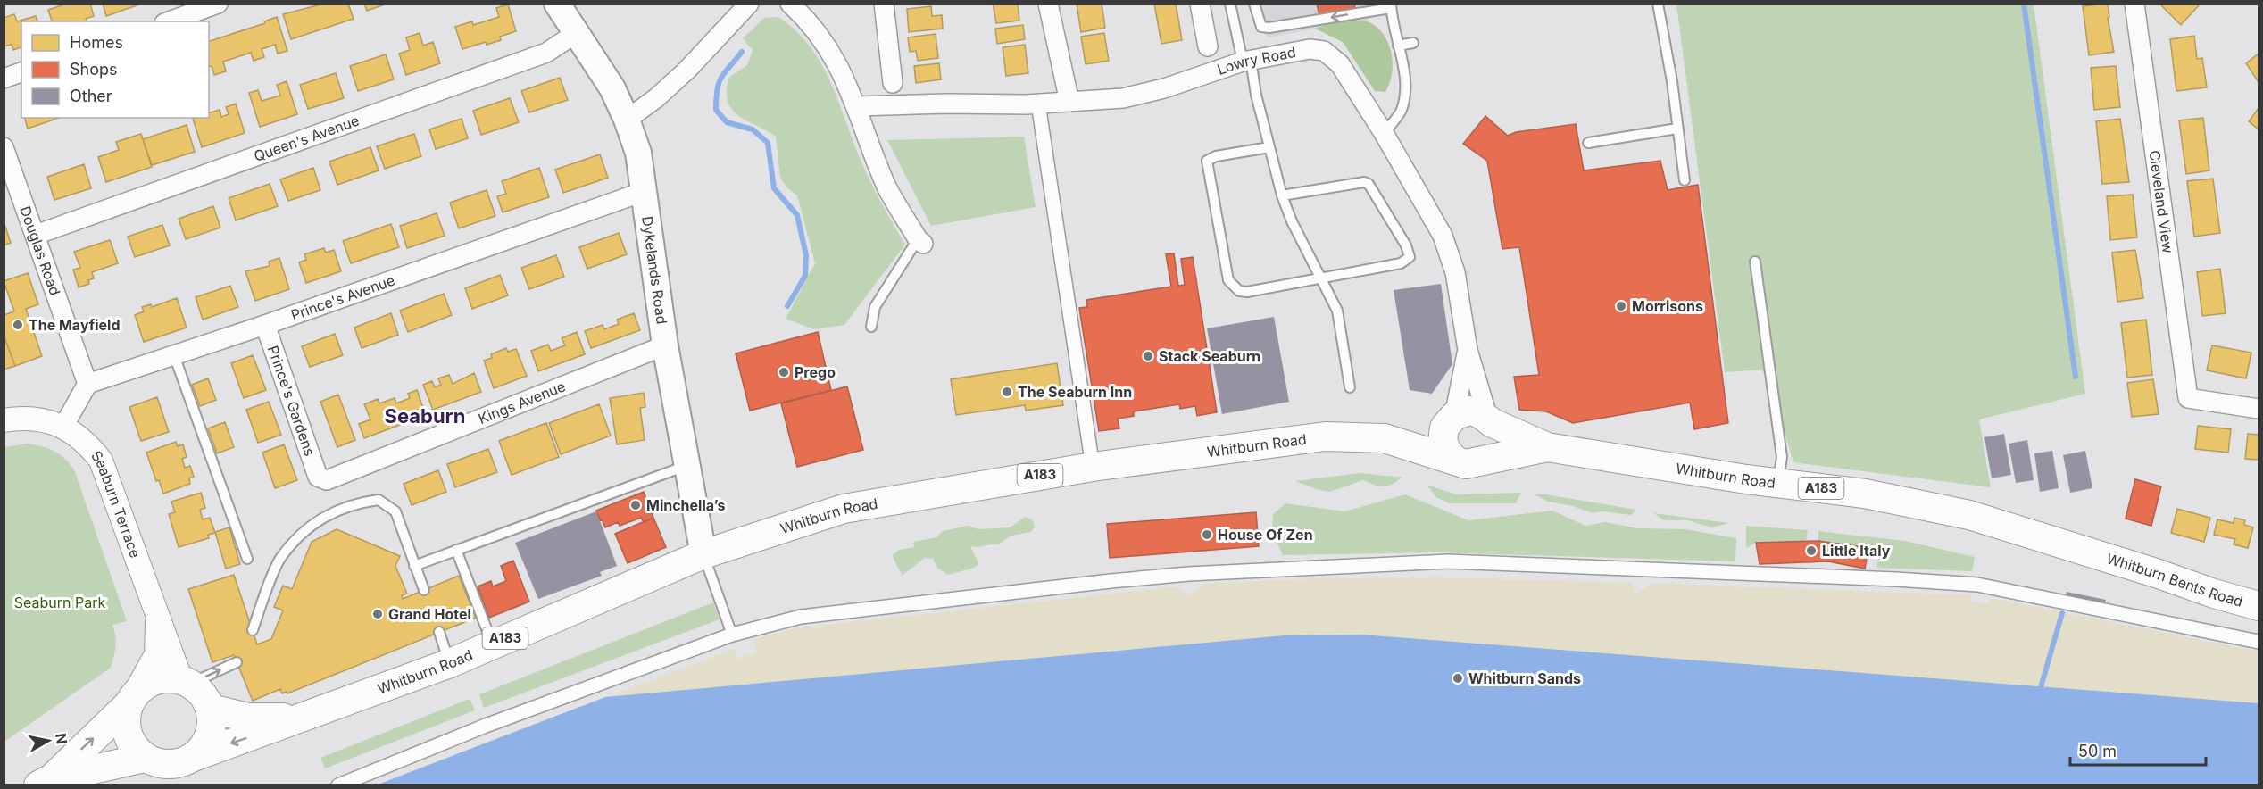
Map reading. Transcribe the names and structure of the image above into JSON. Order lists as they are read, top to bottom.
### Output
{
  "streets": {
    "main road": [
      "Dykelands Road",
      "Whitburn Road",
      "A183",
      "Whitburn Bents Road"
    ],
    "street": [
      "Lowry Road",
      "Queen's Avenue",
      "Cleveland View",
      "Douglas Road",
      "Prince's Avenue",
      "Prince's Gardens",
      "Kings Avenue",
      "Seaburn Terrace"
    ]
  },
  "crossings": [
    ["Lowry Road", "A183"],
    ["Queen's Avenue", "Douglas Road"],
    ["Queen's Avenue", "Dykelands Road"],
    ["Douglas Road", "Prince's Avenue"],
    ["Dykelands Road", "Prince's Avenue"],
    ["Dykelands Road", "Kings Avenue"],
    ["Dykelands Road", "Whitburn Road"],
    ["Prince's Avenue", "Prince's Gardens"],
    ["Prince's Gardens", "Kings Avenue"],
    ["Whitburn Road", "A183"],
    ["Whitburn Road", "Seaburn Terrace"],
    ["Whitburn Road", "Whitburn Bents Road"],
    ["A183", "Seaburn Terrace"]
  ],
  "districts": ["Seaburn"],
  "parks": ["Seaburn Park"],
  "places": [
    "Morrisons",
    "The Mayfield",
    "Stack Seaburn",
    "Prego",
    "The Seaburn Inn",
    "Minchella’s",
    "House Of Zen",
    "Little Italy",
    "Grand Hotel",
    "Whitburn Sands"
  ],
  "legend": ["Homes", "Shops", "Other"],
  "scale_bar": "50 m",
  "north": "right"
}
